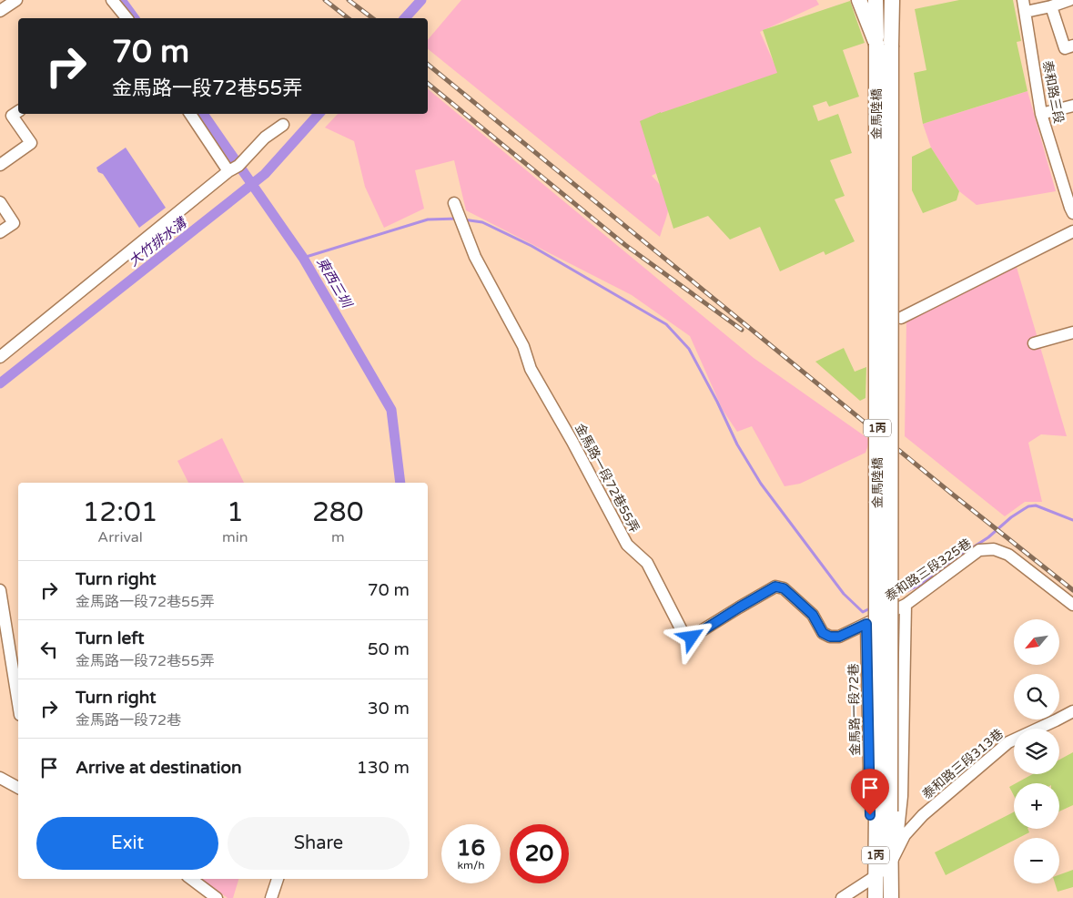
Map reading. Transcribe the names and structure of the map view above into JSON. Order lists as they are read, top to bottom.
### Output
{
  "streets": {
    "main road": ["金馬陸橋", "1丙"],
    "street": [
      "泰和路三段",
      "金馬路一段72巷55弄",
      "泰和路三段325巷",
      "金馬路一段72巷",
      "泰和路三段313巷"
    ]
  },
  "crossings": [
    ["金馬陸橋", "1丙"],
    ["1丙", "金馬路一段72巷"],
    ["1丙", "泰和路三段313巷"],
    ["金馬路一段72巷55弄", "泰和路三段325巷"],
    ["金馬路一段72巷55弄", "金馬路一段72巷"],
    ["泰和路三段325巷", "金馬路一段72巷"]
  ],
  "water": ["大竹排水溝", "東西三圳"],
  "north": "bottom left",
  "page": {
    "turn": ["70 m", "金馬路一段72巷55弄"],
    "eta": [
      "12:01",
      "Arrival",
      "1",
      "min",
      "280",
      "m"
    ],
    "list": [
      {
        "name": "Turn right",
        "note": "金馬路一段72巷55弄",
        "value": "70 m"
      },
      {
        "name": "Turn left",
        "note": "金馬路一段72巷55弄",
        "value": "50 m"
      },
      {
        "name": "Turn right",
        "note": "金馬路一段72巷",
        "value": "30 m"
      },
      {
        "name": "Arrive at destination",
        "value": "130 m"
      }
    ],
    "map_buttons": ["+", "−"],
    "buttons": ["Exit", "Share"],
    "speed": "16 km/h",
    "limit": "20"
  }
}
